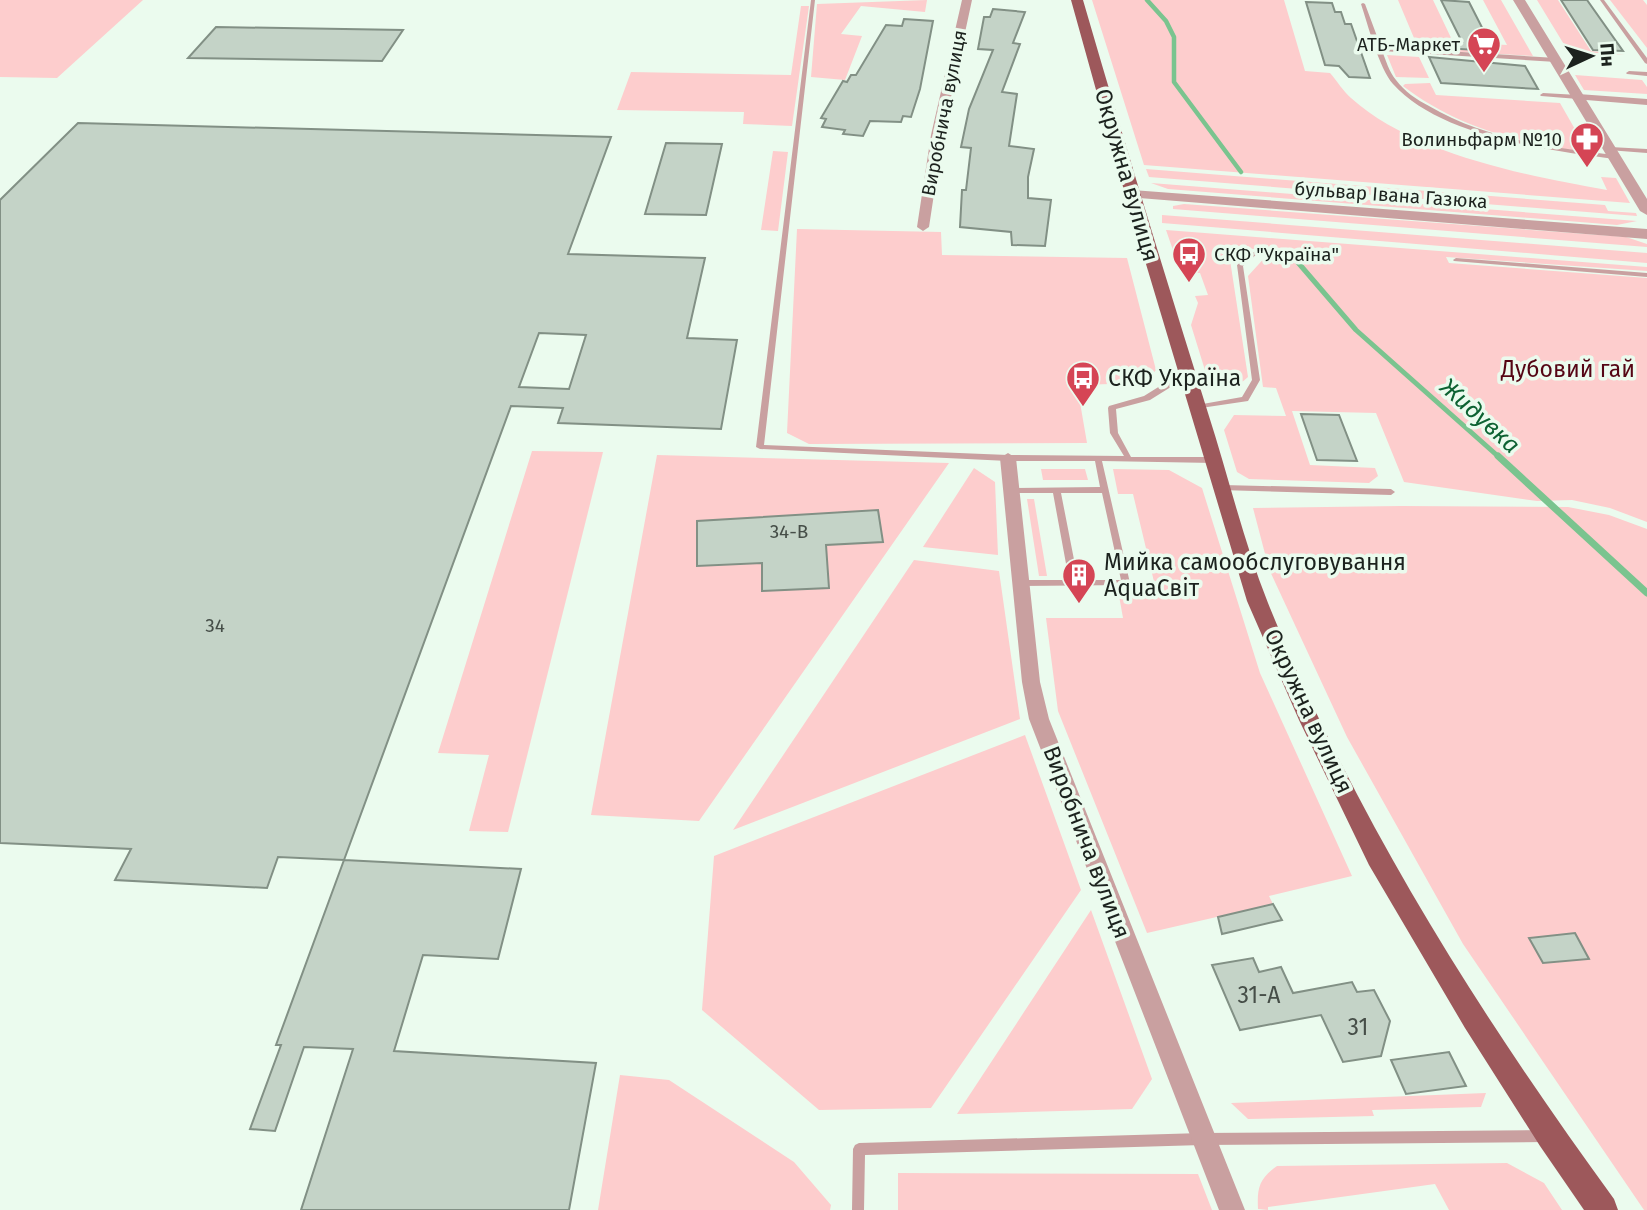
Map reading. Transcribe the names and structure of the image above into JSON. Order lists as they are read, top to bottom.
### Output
{
  "streets": {
    "main road": ["Окружна вулиця"],
    "street": ["Виробнича вулиця", "бульвар Івана Газюка"]
  },
  "crossings": [
    ["Окружна вулиця", "бульвар Івана Газюка"]
  ],
  "water": ["Жидувка"],
  "parks": ["Дубовий гай"],
  "places": {
    "supermarket": ["АТБ-Маркет"],
    "pharmacy": ["Волиньфарм №10"],
    "bus stop": ["СКФ \"Україна\"", "СКФ Україна"],
    "building": ["Мийка самообслуговування AquaСвіт"]
  },
  "house_numbers": [
    "34-В",
    "34",
    "31-А",
    "31"
  ],
  "north": "right"
}
